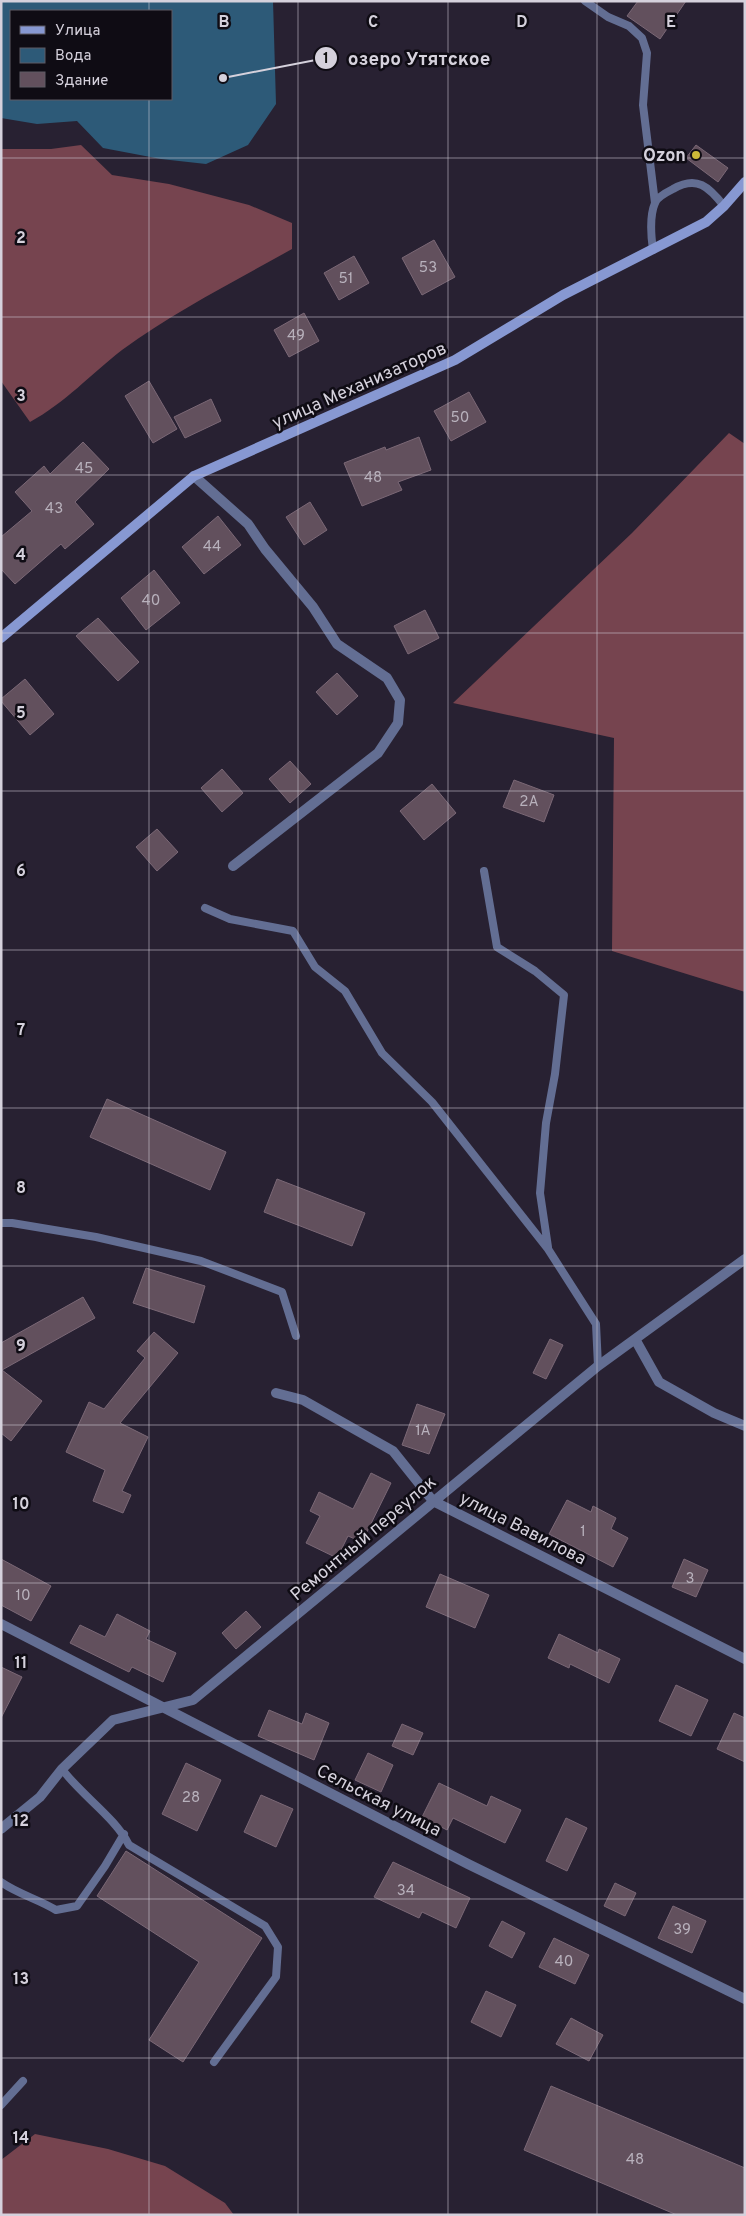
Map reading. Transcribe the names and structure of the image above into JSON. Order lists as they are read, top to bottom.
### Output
{
  "streets": {
    "street": [
      "улица Механизаторов",
      "улица Вавилова",
      "Ремонтный переулок",
      "Сельская улица"
    ]
  },
  "crossings": [
    ["улица Вавилова", "Ремонтный переулок"],
    ["Ремонтный переулок", "Сельская улица"]
  ],
  "places": ["озеро Утятское", "Ozon"],
  "house_numbers": [
    "53",
    "51",
    "49",
    "50",
    "45",
    "48",
    "43",
    "44",
    "40",
    "2А",
    "1А",
    "1",
    "3",
    "10",
    "28",
    "34",
    "39",
    "40",
    "48"
  ],
  "legend": ["Улица", "Вода", "Здание"],
  "grid": {
    "columns": [
      "B",
      "C",
      "D",
      "E"
    ],
    "rows": [
      "2",
      "3",
      "4",
      "5",
      "6",
      "7",
      "8",
      "9",
      "10",
      "11",
      "12",
      "13",
      "14"
    ]
  }
}
